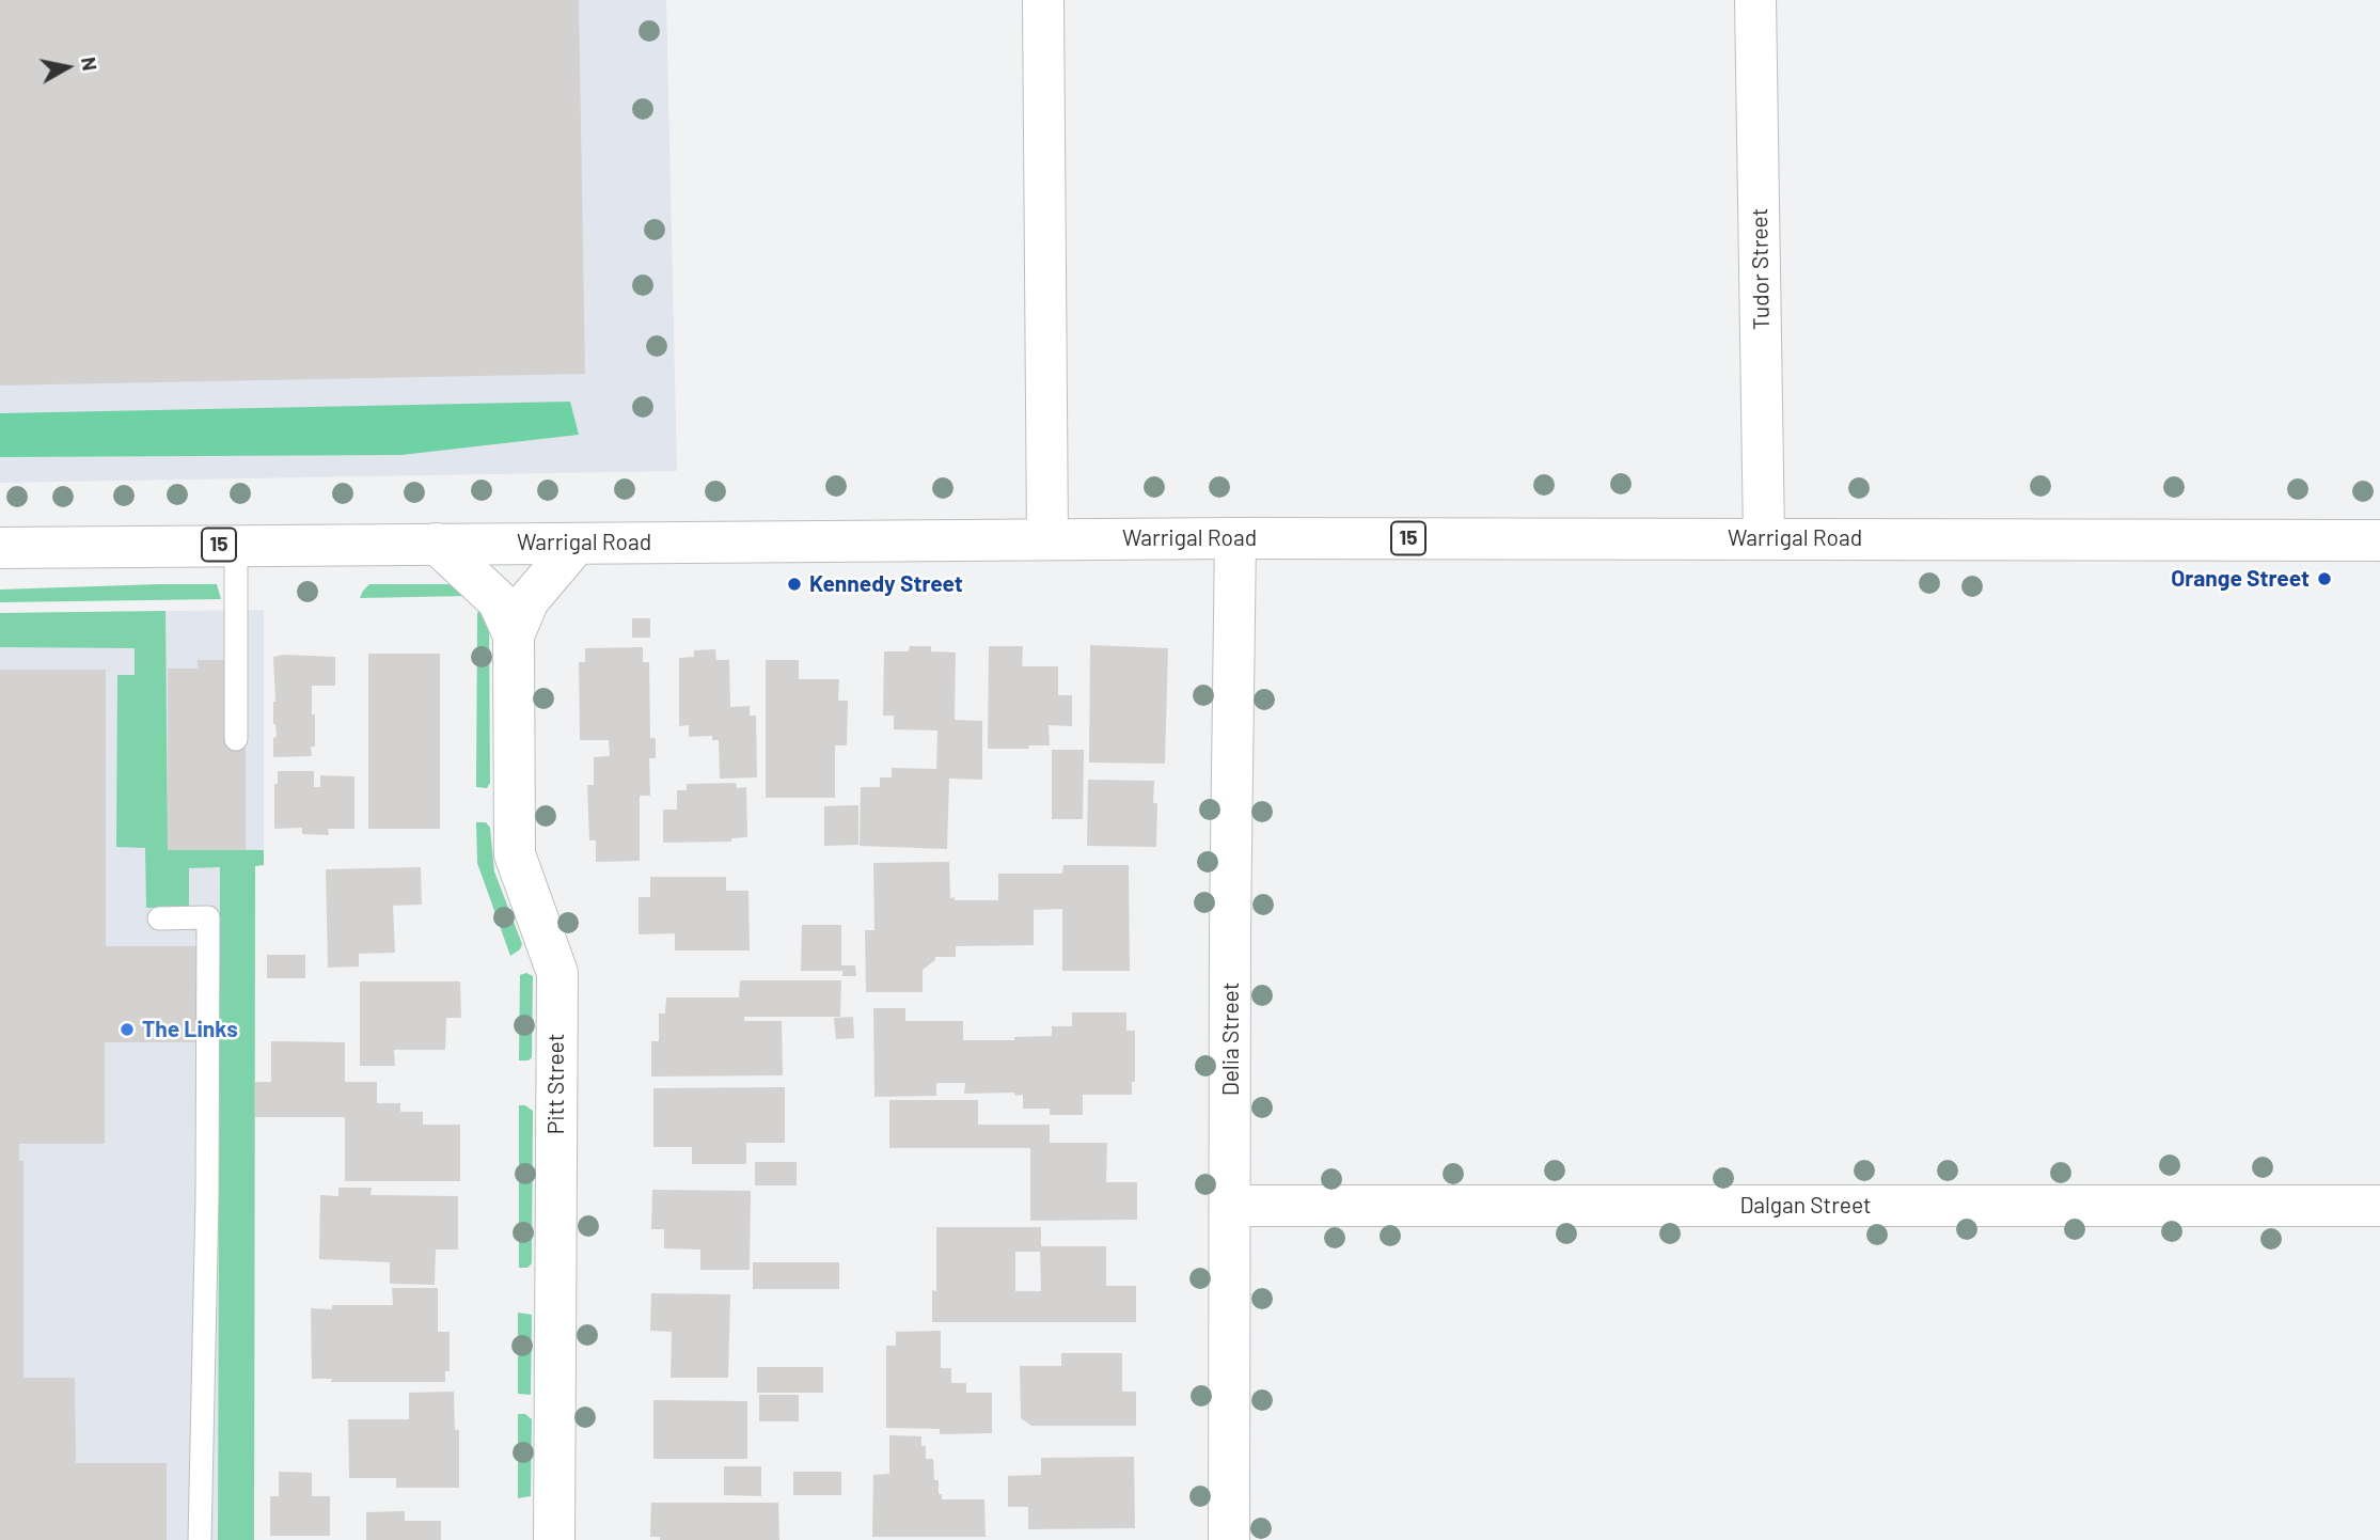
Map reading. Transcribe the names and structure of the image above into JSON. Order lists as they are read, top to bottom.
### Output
{
  "streets": {
    "main road": [
      "Tudor Street",
      "Warrigal Road",
      "15",
      "Delia Street",
      "Pitt Street",
      "Dalgan Street"
    ]
  },
  "crossings": [
    ["Tudor Street", "Warrigal Road"],
    ["Warrigal Road", "Delia Street"],
    ["Warrigal Road", "Pitt Street"],
    ["Delia Street", "Dalgan Street"]
  ],
  "places": ["Orange Street", "Kennedy Street", "The Links"],
  "north": "right"
}
